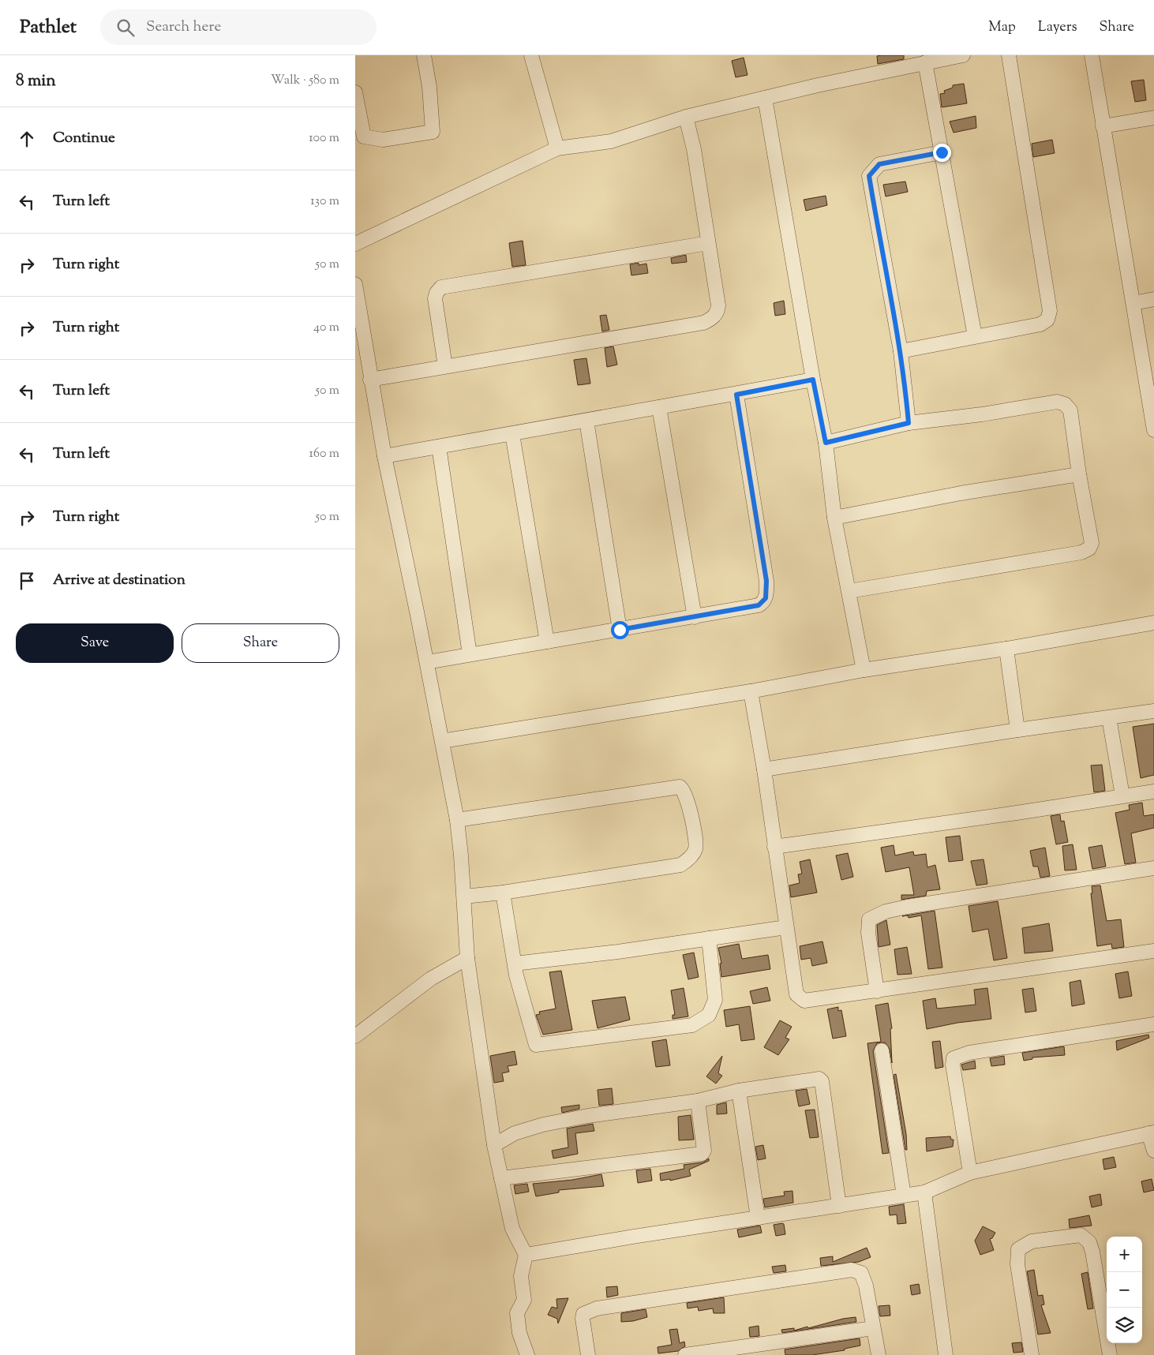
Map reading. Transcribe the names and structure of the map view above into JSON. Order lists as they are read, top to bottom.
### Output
{
  "page": {
    "header": "Pathlet",
    "search": "Search here",
    "nav": ["Map", "Layers", "Share"],
    "heading": ["8 min", "Walk · 580 m"],
    "list": [
      ["Continue", "100 m"],
      ["Turn left", "130 m"],
      ["Turn right", "50 m"],
      ["Turn right", "40 m"],
      ["Turn left", "50 m"],
      ["Turn left", "160 m"],
      ["Turn right", "50 m"],
      "Arrive at destination"
    ],
    "buttons": ["Save", "Share"],
    "map_buttons": ["+", "−"]
  }
}
